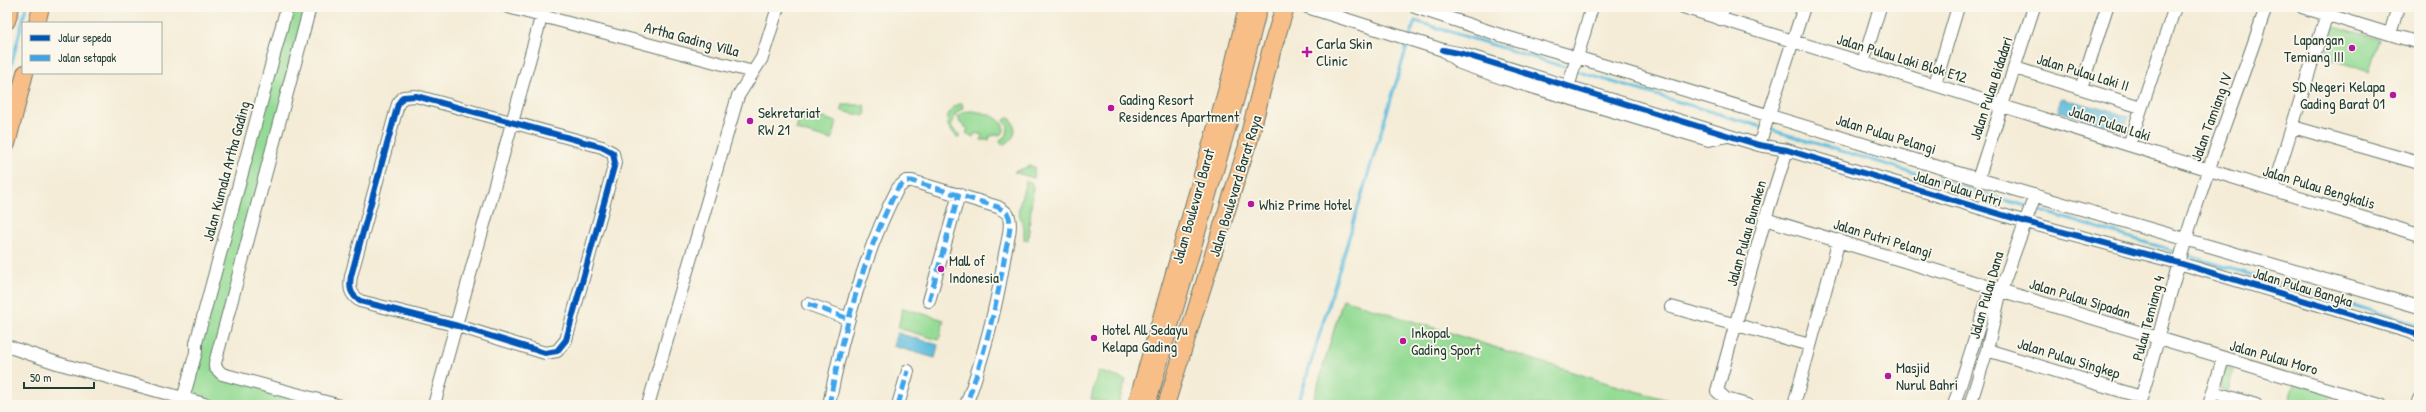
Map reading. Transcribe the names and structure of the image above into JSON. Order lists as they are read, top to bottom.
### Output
{
  "streets": {
    "main road": ["Jalan Boulevard Barat Raya", "Jalan Boulevard Barat"],
    "street": [
      "Artha Gading Villa",
      "Jalan Pulau Laki Blok E12",
      "Jalan Pulau Laki II",
      "Jalan Pulau Bidadari",
      "Jalan Tamiang IV",
      "Jalan Pulau Laki",
      "Jalan Pulau Pelangi",
      "Jalan Kumala Artha Gading",
      "Jalan Pulau Bengkalis",
      "Jalan Pulau Putri",
      "Jalan Pulau Bunaken",
      "Jalan Putri Pelangi",
      "Jalan Pulau Bangka",
      "Jalan Pulau Dana",
      "Jalan Pulau Sipadan",
      "Pulau Temiang 4",
      "Jalan Pulau Moro",
      "Jalan Pulau Singkep"
    ]
  },
  "crossings": [
    ["Jalan Pulau Laki Blok E12", "Jalan Pulau Bidadari"],
    ["Jalan Pulau Laki Blok E12", "Jalan Pulau Laki"],
    ["Jalan Pulau Laki II", "Jalan Pulau Bidadari"],
    ["Jalan Pulau Bidadari", "Jalan Pulau Laki"],
    ["Jalan Pulau Bidadari", "Jalan Pulau Pelangi"],
    ["Jalan Tamiang IV", "Jalan Pulau Laki"],
    ["Jalan Tamiang IV", "Jalan Pulau Pelangi"],
    ["Jalan Tamiang IV", "Jalan Pulau Bengkalis"],
    ["Jalan Tamiang IV", "Jalan Pulau Putri"],
    ["Jalan Tamiang IV", "Jalan Pulau Bangka"],
    ["Jalan Tamiang IV", "Pulau Temiang 4"],
    ["Jalan Pulau Laki", "Jalan Pulau Bengkalis"],
    ["Jalan Pulau Pelangi", "Jalan Pulau Bangka"],
    ["Jalan Pulau Pelangi", "Jalan Pulau Dana"],
    ["Jalan Pulau Putri", "Jalan Pulau Bunaken"],
    ["Jalan Pulau Putri", "Jalan Pulau Bangka"],
    ["Jalan Pulau Putri", "Jalan Pulau Dana"],
    ["Jalan Pulau Putri", "Pulau Temiang 4"],
    ["Jalan Pulau Bunaken", "Jalan Putri Pelangi"],
    ["Jalan Putri Pelangi", "Jalan Pulau Dana"],
    ["Jalan Putri Pelangi", "Jalan Pulau Sipadan"],
    ["Jalan Pulau Bangka", "Pulau Temiang 4"],
    ["Jalan Pulau Dana", "Jalan Pulau Sipadan"],
    ["Jalan Pulau Dana", "Jalan Pulau Singkep"],
    ["Jalan Pulau Sipadan", "Pulau Temiang 4"],
    ["Jalan Pulau Sipadan", "Jalan Pulau Moro"],
    ["Pulau Temiang 4", "Jalan Pulau Moro"],
    ["Pulau Temiang 4", "Jalan Pulau Singkep"]
  ],
  "places": {
    "other": [
      "Lapangan Temiang III",
      "SD Negeri Kelapa Gading Barat 01",
      "Gading Resort Residences Apartment",
      "Sekretariat RW 21",
      "Whiz Prime Hotel",
      "Mall of Indonesia",
      "Hotel All Sedayu Kelapa Gading",
      "Inkopal Gading Sport",
      "Masjid Nurul Bahri"
    ],
    "health": ["Carla Skin Clinic"]
  },
  "legend": ["Jalur sepeda", "Jalan setapak"],
  "scale_bar": "50 m"
}
